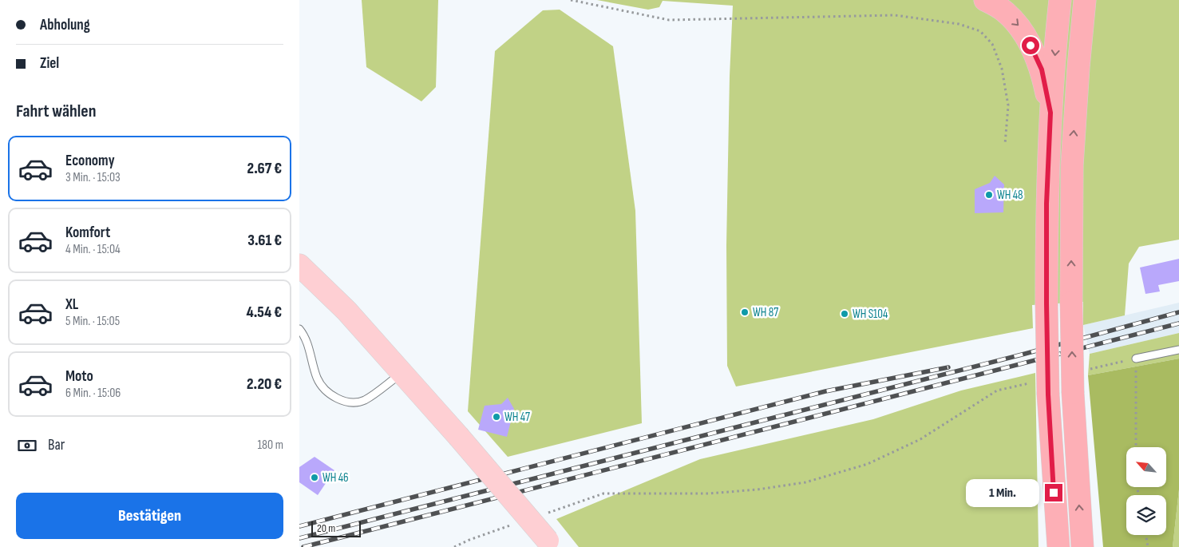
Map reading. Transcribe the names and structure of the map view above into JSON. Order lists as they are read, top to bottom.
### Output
{
  "places": [
    "WH 48",
    "WH 87",
    "WH S104",
    "WH 47",
    "WH 46"
  ],
  "scale_bar": "20 m",
  "north": "top left",
  "page": {
    "banner": ["Abholung", "Ziel"],
    "heading": "Fahrt wählen",
    "list": [
      {
        "name": "Economy",
        "note": "3 Min. · 15:03",
        "value": "2.67 €"
      },
      {
        "name": "Komfort",
        "note": "4 Min. · 15:04",
        "value": "3.61 €"
      },
      {
        "name": "XL",
        "note": "5 Min. · 15:05",
        "value": "4.54 €"
      },
      {
        "name": "Moto",
        "note": "6 Min. · 15:06",
        "value": "2.20 €"
      }
    ],
    "pay": ["Bar", "180 m"],
    "bubble": "1 Min.",
    "buttons": "Bestätigen",
    "scale": "20 m"
  }
}
